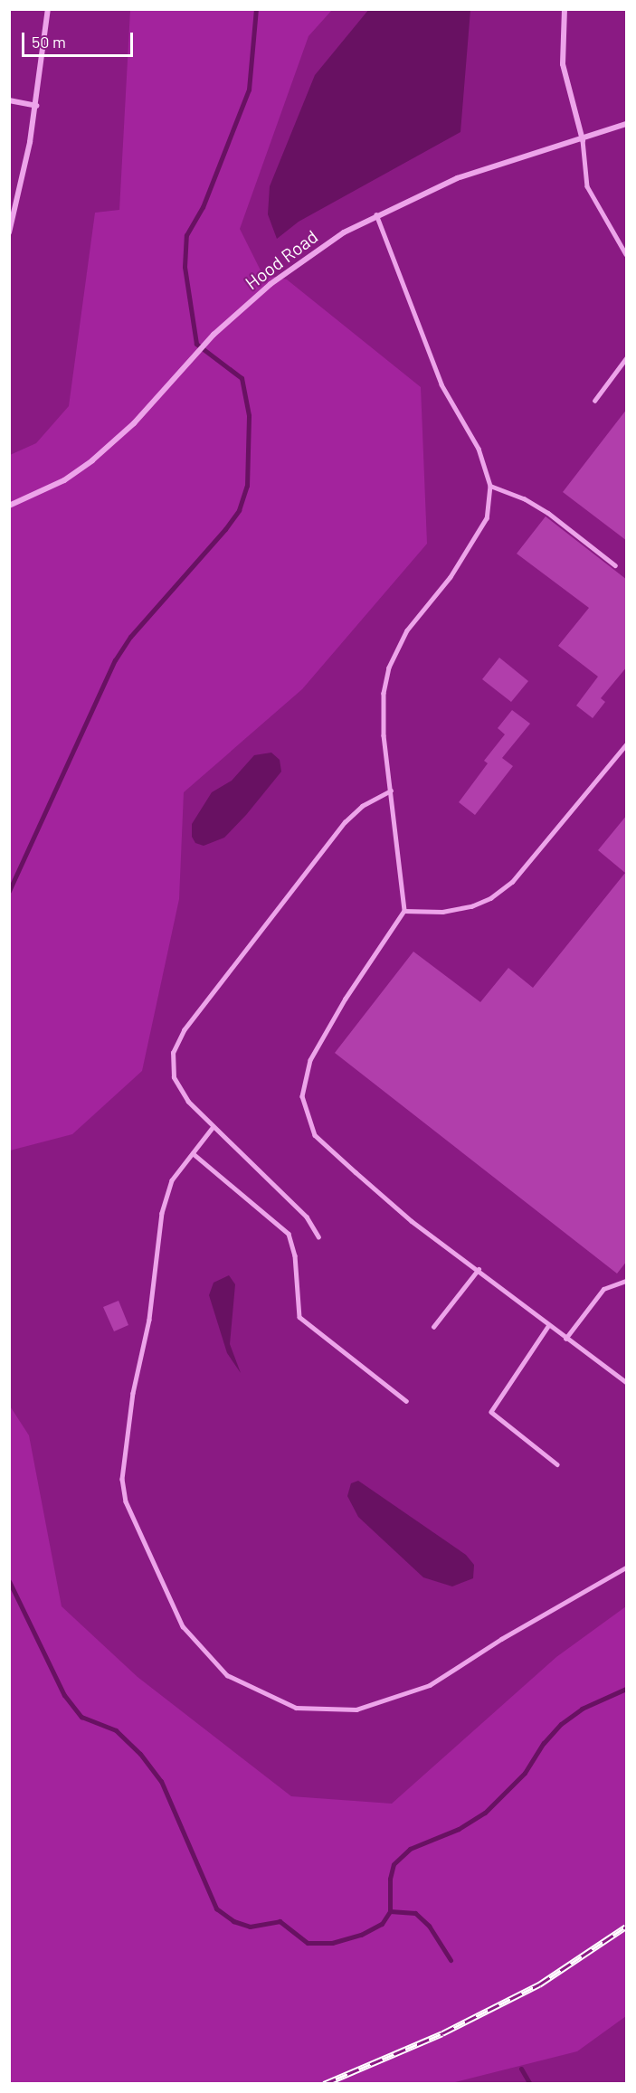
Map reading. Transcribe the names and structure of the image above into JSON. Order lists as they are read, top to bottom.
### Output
{
  "streets": {
    "street": ["Hood Road"]
  },
  "scale_bar": "50 m"
}
